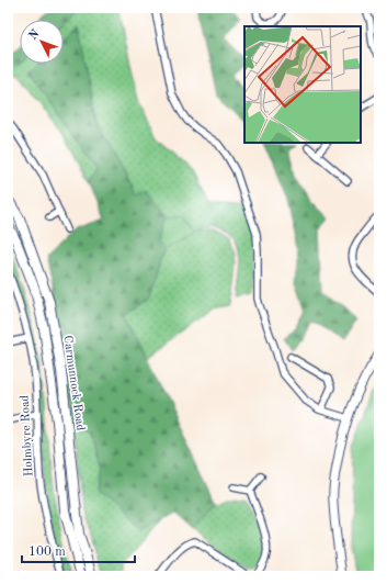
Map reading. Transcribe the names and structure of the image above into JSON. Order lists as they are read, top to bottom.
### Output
{
  "streets": {
    "main road": ["Carmunnock Road"],
    "street": ["Holmbyre Road"]
  },
  "scale_bar": "100 m",
  "north": "top left"
}
